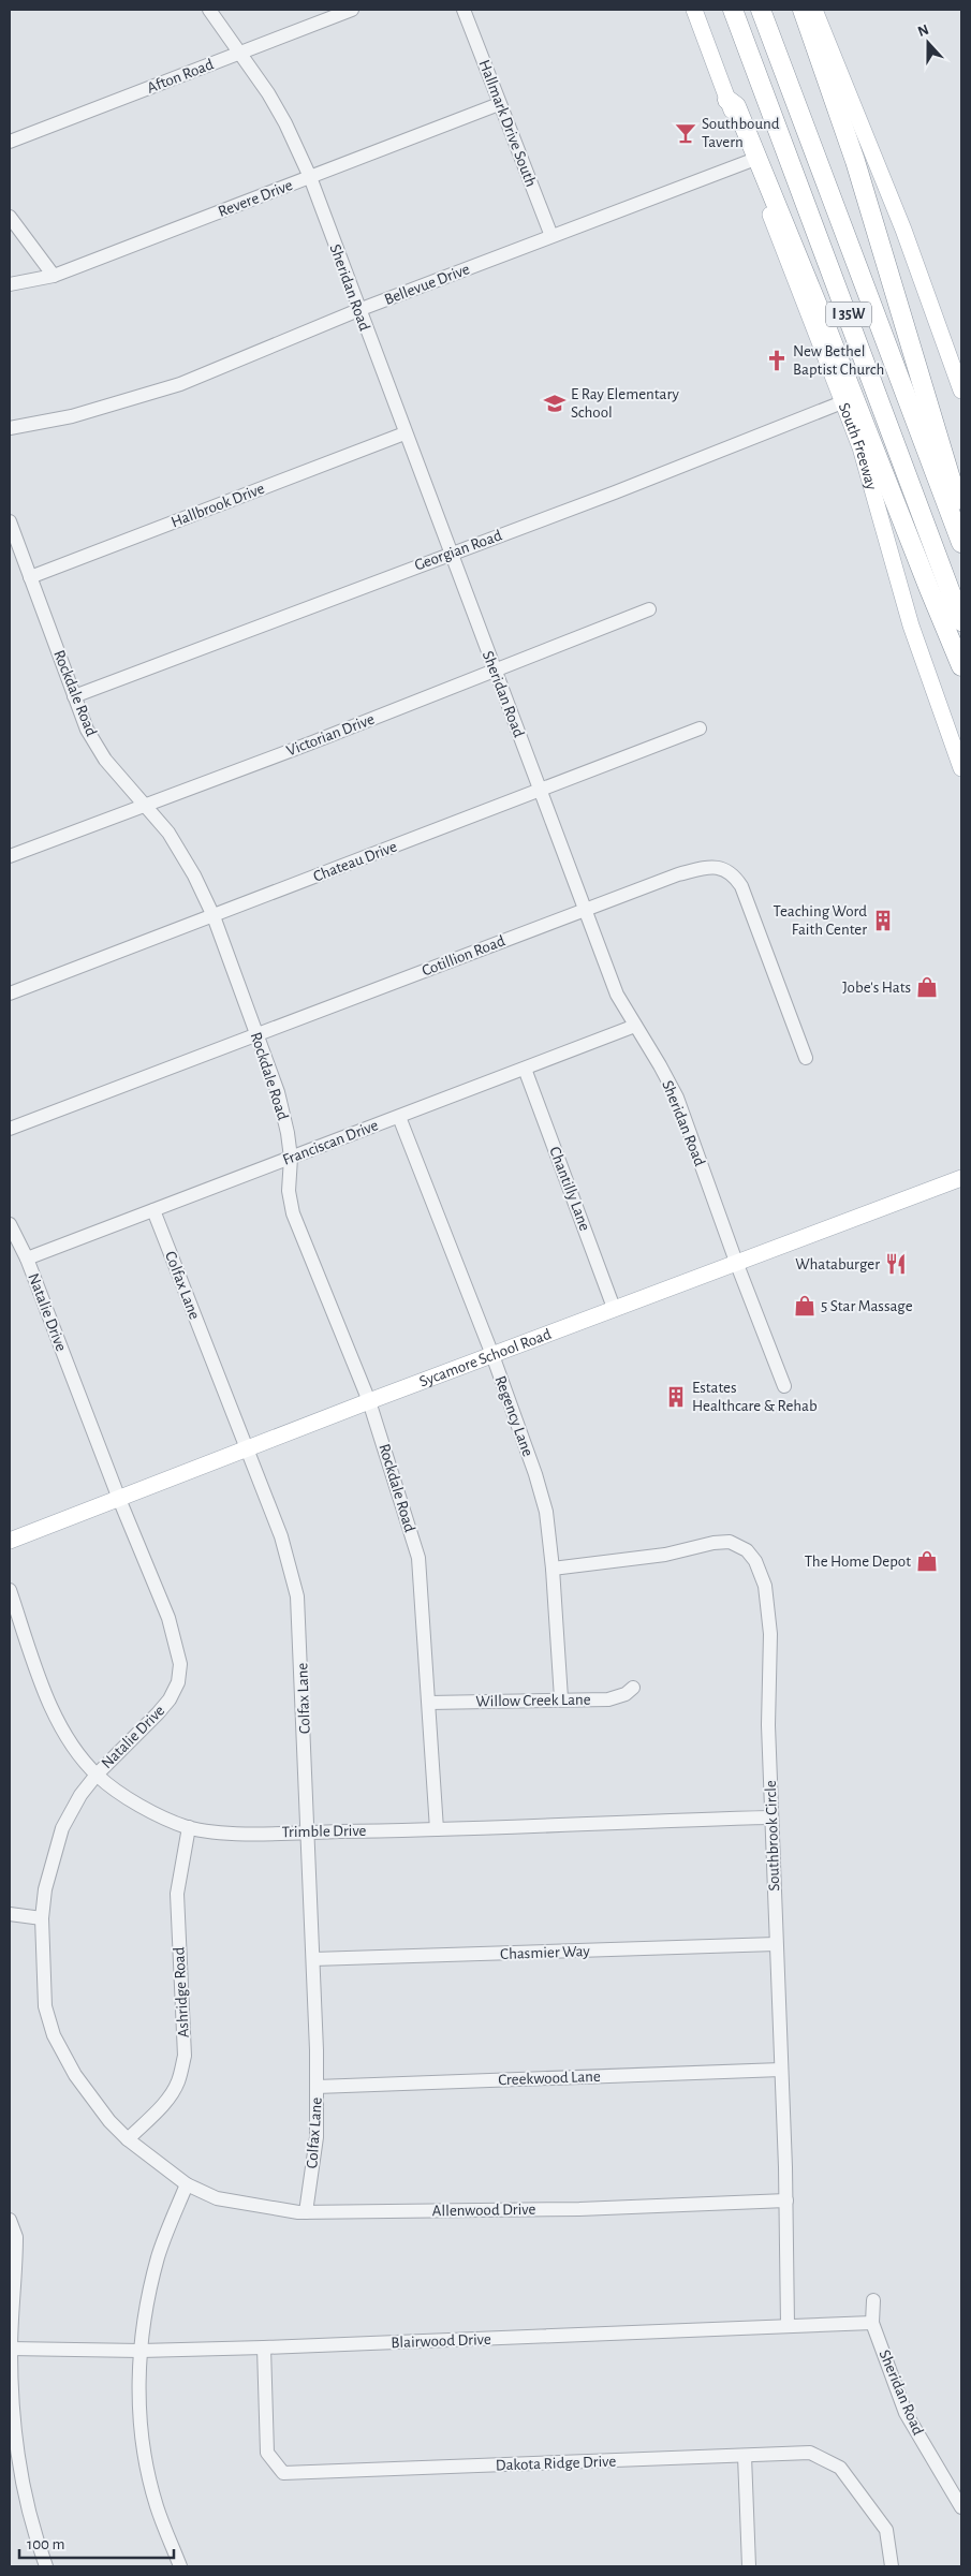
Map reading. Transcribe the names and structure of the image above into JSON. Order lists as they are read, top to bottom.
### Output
{
  "streets": {
    "highway": ["I 35W"],
    "main road": ["South Freeway", "Sycamore School Road"],
    "street": [
      "Afton Road",
      "Hallmark Drive South",
      "Revere Drive",
      "Bellevue Drive",
      "Sheridan Road",
      "Hallbrook Drive",
      "Georgian Road",
      "Rockdale Road",
      "Victorian Drive",
      "Chateau Drive",
      "Cotillion Road",
      "Franciscan Drive",
      "Chantilly Lane",
      "Colfax Lane",
      "Natalie Drive",
      "Regency Lane",
      "Willow Creek Lane",
      "Trimble Drive",
      "Southbrook Circle",
      "Chasmier Way",
      "Ashridge Road",
      "Creekwood Lane",
      "Allenwood Drive",
      "Blairwood Drive",
      "Dakota Ridge Drive"
    ]
  },
  "crossings": [
    ["Afton Road", "Sheridan Road"],
    ["Hallmark Drive South", "Revere Drive"],
    ["Hallmark Drive South", "Bellevue Drive"],
    ["Revere Drive", "Sheridan Road"],
    ["Bellevue Drive", "Sheridan Road"],
    ["Bellevue Drive", "South Freeway"],
    ["Sheridan Road", "Hallbrook Drive"],
    ["Sheridan Road", "Georgian Road"],
    ["Sheridan Road", "Victorian Drive"],
    ["Sheridan Road", "Chateau Drive"],
    ["Sheridan Road", "Cotillion Road"],
    ["Sheridan Road", "Franciscan Drive"],
    ["Sheridan Road", "Sycamore School Road"],
    ["Sheridan Road", "Blairwood Drive"],
    ["South Freeway", "Georgian Road"],
    ["Hallbrook Drive", "Rockdale Road"],
    ["Georgian Road", "Rockdale Road"],
    ["Rockdale Road", "Victorian Drive"],
    ["Rockdale Road", "Chateau Drive"],
    ["Rockdale Road", "Cotillion Road"],
    ["Rockdale Road", "Franciscan Drive"],
    ["Rockdale Road", "Sycamore School Road"],
    ["Rockdale Road", "Willow Creek Lane"],
    ["Rockdale Road", "Trimble Drive"],
    ["Franciscan Drive", "Chantilly Lane"],
    ["Franciscan Drive", "Colfax Lane"],
    ["Franciscan Drive", "Natalie Drive"],
    ["Franciscan Drive", "Regency Lane"],
    ["Chantilly Lane", "Sycamore School Road"],
    ["Colfax Lane", "Sycamore School Road"],
    ["Colfax Lane", "Trimble Drive"],
    ["Colfax Lane", "Chasmier Way"],
    ["Colfax Lane", "Creekwood Lane"],
    ["Colfax Lane", "Allenwood Drive"],
    ["Natalie Drive", "Sycamore School Road"],
    ["Natalie Drive", "Trimble Drive"],
    ["Natalie Drive", "Ashridge Road"],
    ["Natalie Drive", "Allenwood Drive"],
    ["Sycamore School Road", "Regency Lane"],
    ["Regency Lane", "Willow Creek Lane"],
    ["Regency Lane", "Southbrook Circle"],
    ["Trimble Drive", "Southbrook Circle"],
    ["Trimble Drive", "Ashridge Road"],
    ["Southbrook Circle", "Chasmier Way"],
    ["Southbrook Circle", "Creekwood Lane"],
    ["Southbrook Circle", "Allenwood Drive"],
    ["Southbrook Circle", "Blairwood Drive"],
    ["Blairwood Drive", "Dakota Ridge Drive"]
  ],
  "places": {
    "bar": ["Southbound Tavern"],
    "church": ["New Bethel Baptist Church"],
    "school or university": ["E Ray Elementary School"],
    "building": ["Teaching Word Faith Center", "Estates Healthcare & Rehab"],
    "shop": ["Jobe's Hats", "5 Star Massage", "The Home Depot"],
    "restaurant": ["Whataburger"]
  },
  "scale_bar": "100 m",
  "north": "top"
}
